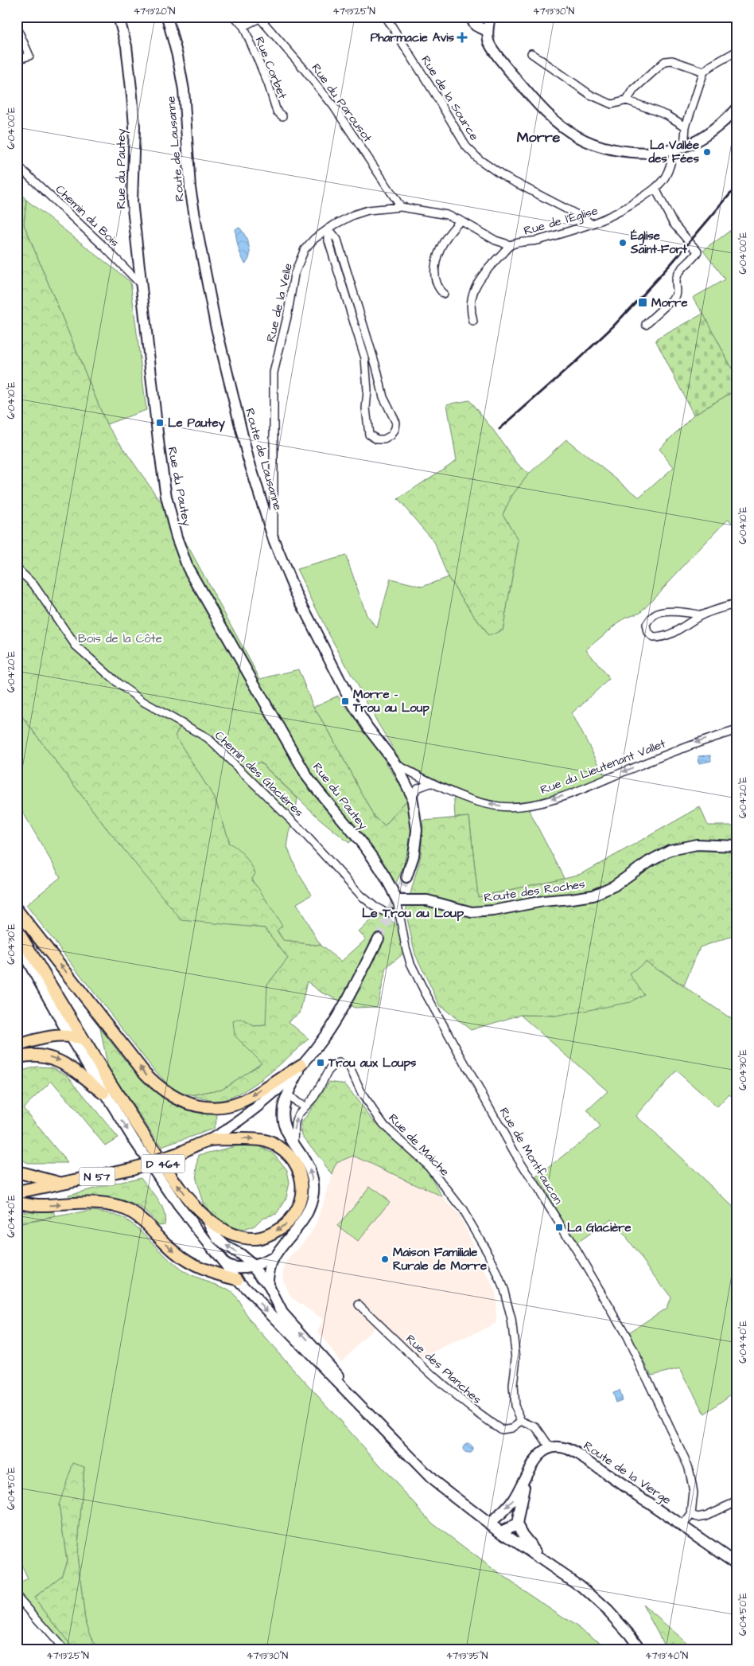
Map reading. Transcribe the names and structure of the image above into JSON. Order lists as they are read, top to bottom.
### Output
{
  "streets": {
    "main road": [
      "Route de Lausanne",
      "Rue du Pautey",
      "Route des Roches",
      "D 464",
      "N 57",
      "Route de la Vierge"
    ],
    "street": [
      "Rue Corbet",
      "Rue de la Source",
      "Rue du Parousot",
      "Chemin du Bois",
      "Rue de l'Église",
      "Rue de la Velle",
      "Rue du Lieutenant Vallet",
      "Chemin des Glacières",
      "Rue de Maiche",
      "Rue de Montfaucon",
      "Rue des Planches"
    ]
  },
  "crossings": [
    ["Rue Corbet", "Rue du Parousot"],
    ["Rue de la Source", "Rue de l'Église"],
    ["Rue du Parousot", "Rue de la Velle"],
    ["Route de Lausanne", "Rue de la Velle"],
    ["Route de Lausanne", "Rue du Lieutenant Vallet"],
    ["Rue du Pautey", "Chemin du Bois"],
    ["Rue du Pautey", "Route des Roches"],
    ["Rue du Pautey", "Rue de Montfaucon"],
    ["Rue de l'Église", "Rue de la Velle"],
    ["Chemin des Glacières", "Rue de Montfaucon"],
    ["Route des Roches", "Rue de Montfaucon"],
    ["Rue de Maiche", "Rue des Planches"]
  ],
  "one_way": ["Rue du Lieutenant Vallet"],
  "districts": ["Morre", "Le Trou au Loup"],
  "parks": ["Bois de la Côte"],
  "places": {
    "health": ["Pharmacie Avis"],
    "other": ["La Vallée des Fées", "Église Saint-Fort", "Maison Familiale Rurale de Morre"],
    "transit": [
      "Morre",
      "Le Pautey",
      "Morre - Trou au Loup",
      "Trou aux Loups",
      "La Glacière"
    ]
  },
  "coordinates": [
    "47°13'20\"N",
    "47°13'25\"N",
    "47°13'30\"N",
    "6°04'00\"E",
    "6°04'10\"E",
    "6°04'20\"E",
    "6°04'30\"E",
    "6°04'40\"E",
    "6°04'50\"E",
    "47°13'35\"N",
    "47°13'40\"N"
  ]
}
